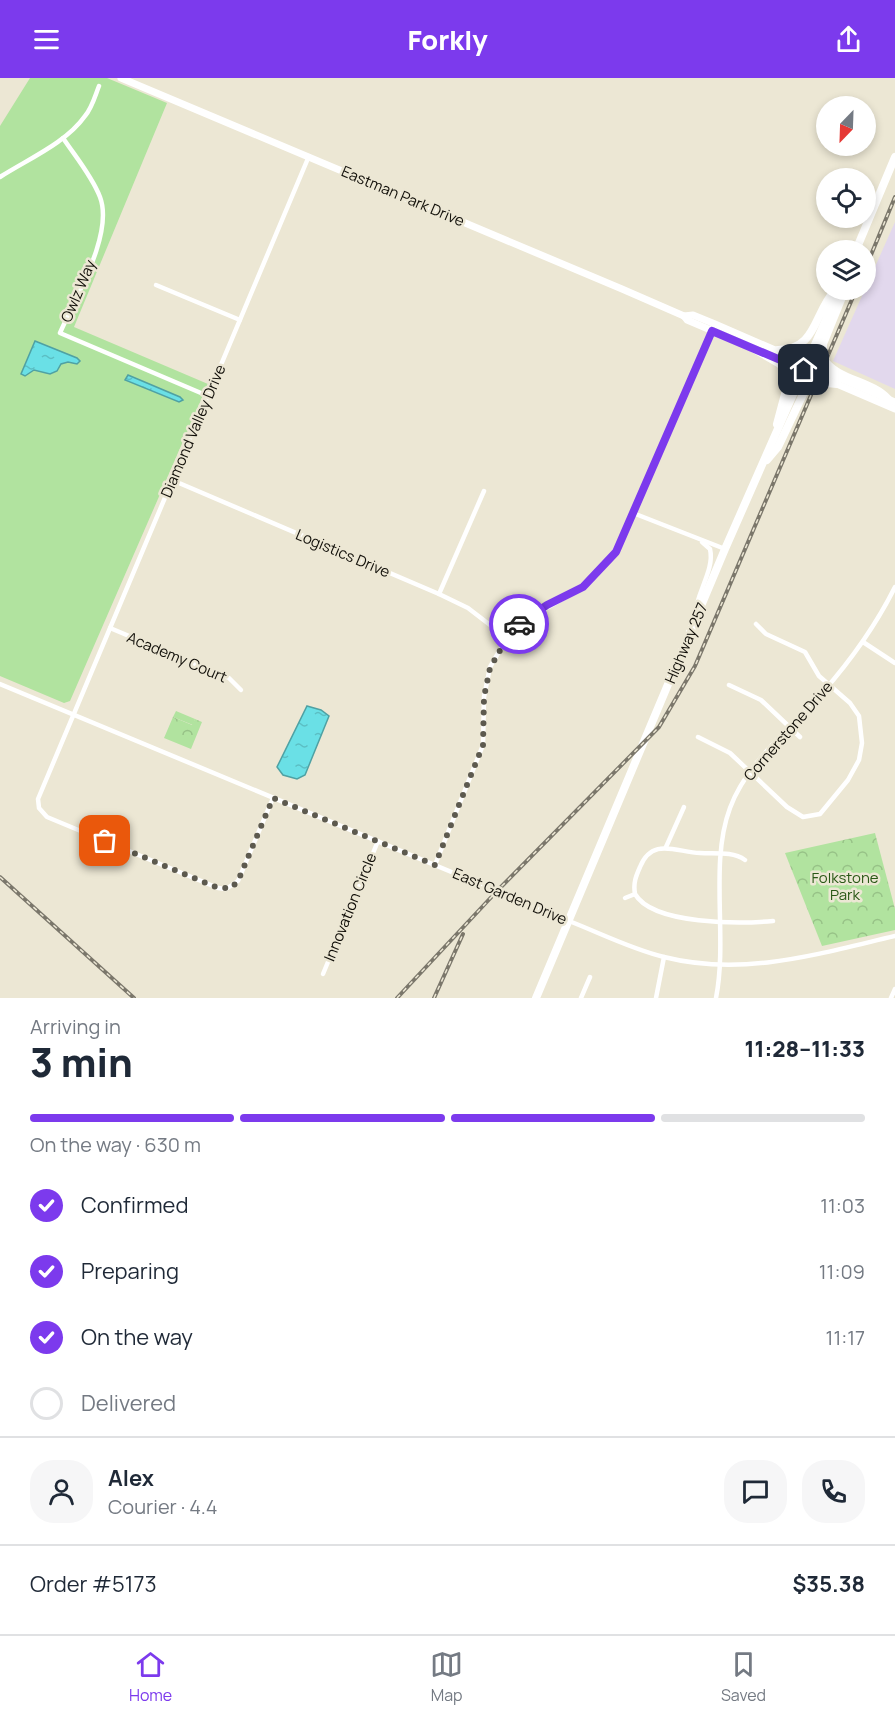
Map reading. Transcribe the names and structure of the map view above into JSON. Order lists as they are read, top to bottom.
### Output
{
  "streets": {
    "main road": ["Highway 257"],
    "street": [
      "Eastman Park Drive",
      "Owlz Way",
      "Diamond Valley Drive",
      "Logistics Drive",
      "Academy Court",
      "Cornerstone Drive",
      "East Garden Drive",
      "Innovation Circle"
    ]
  },
  "crossings": [
    ["Eastman Park Drive", "Diamond Valley Drive"],
    ["Eastman Park Drive", "Highway 257"],
    ["Owlz Way", "Diamond Valley Drive"],
    ["Diamond Valley Drive", "Logistics Drive"],
    ["Diamond Valley Drive", "Academy Court"],
    ["Diamond Valley Drive", "East Garden Drive"],
    ["Highway 257", "East Garden Drive"],
    ["Cornerstone Drive", "East Garden Drive"],
    ["East Garden Drive", "Innovation Circle"]
  ],
  "parks": ["Folkstone Park"],
  "north": "bottom left",
  "page": {
    "header": "Forkly",
    "heading": ["3 min", "Arriving in", "11:28–11:33"],
    "panel": [
      "Alex",
      "Courier · 4.4",
      "Order #5173",
      "$35.38"
    ],
    "bar": "On the way · 630 m",
    "list": [
      ["Confirmed", "11:03"],
      ["Preparing", "11:09"],
      ["On the way", "11:17"],
      "Delivered"
    ],
    "tabs": ["Home", "Map", "Saved"]
  }
}
